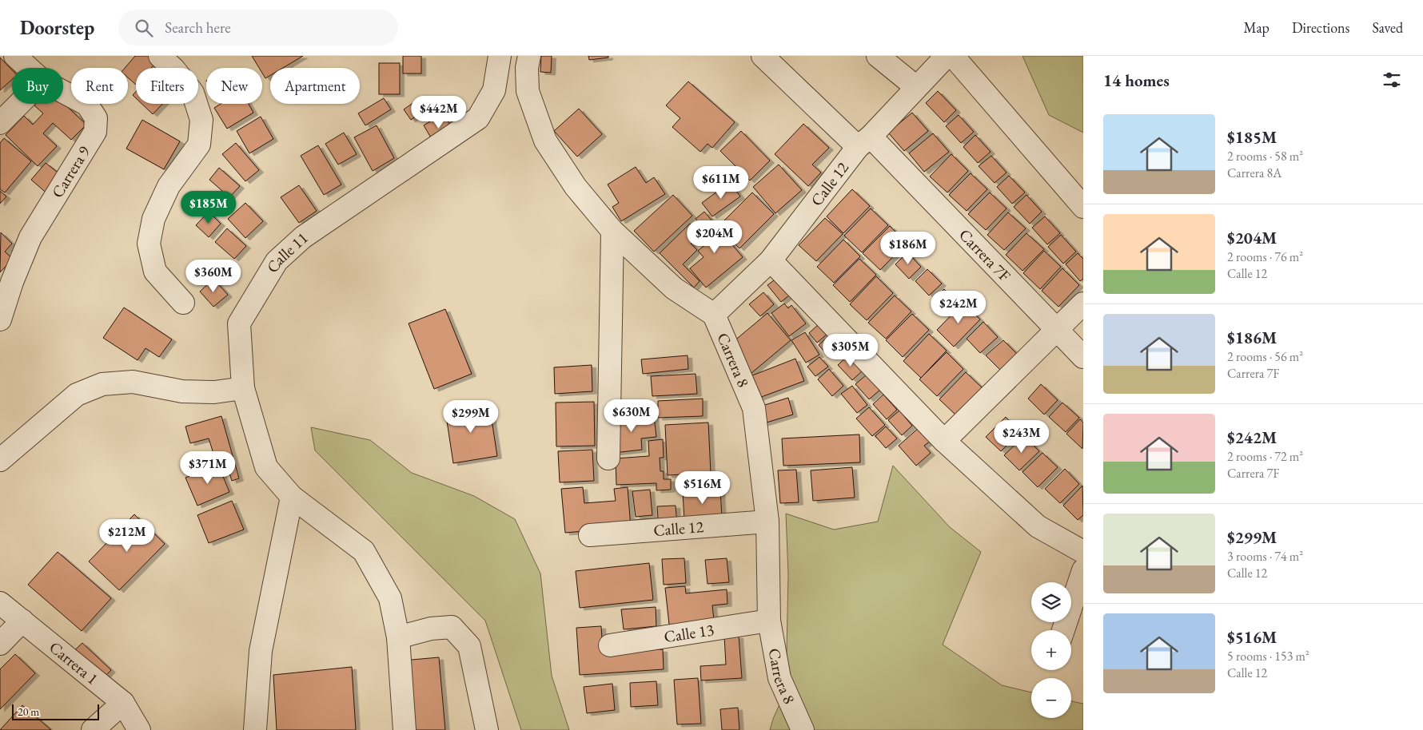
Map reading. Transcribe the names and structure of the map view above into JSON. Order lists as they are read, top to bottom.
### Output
{
  "streets": {
    "street": [
      "Carrera 9",
      "Calle 12",
      "Calle 11",
      "Carrera 7F",
      "Carrera 8",
      "Calle 13",
      "Carrera 1"
    ]
  },
  "crossings": [
    ["Calle 12", "Carrera 7F"],
    ["Calle 12", "Carrera 8"],
    ["Carrera 8", "Calle 13"]
  ],
  "scale_bar": "20 m",
  "page": {
    "header": "Doorstep",
    "search": "Search here",
    "nav": ["Map", "Directions", "Saved"],
    "heading": "14 homes",
    "chip": [
      "Buy",
      "Rent",
      "Filters",
      "New",
      "Apartment"
    ],
    "price": [
      "$442M",
      "$611M",
      "$185M",
      "$204M",
      "$186M",
      "$360M",
      "$242M",
      "$305M",
      "$630M",
      "$299M",
      "$243M",
      "$371M",
      "$516M",
      "$212M"
    ],
    "list": [
      {
        "name": "$185M",
        "note": "2 rooms · 58 m² · Carrera 8A"
      },
      {
        "name": "$204M",
        "note": "2 rooms · 76 m² · Calle 12"
      },
      {
        "name": "$186M",
        "note": "2 rooms · 56 m² · Carrera 7F"
      },
      {
        "name": "$242M",
        "note": "2 rooms · 72 m² · Carrera 7F"
      },
      {
        "name": "$299M",
        "note": "3 rooms · 74 m² · Calle 12"
      },
      {
        "name": "$516M",
        "note": "5 rooms · 153 m² · Calle 12"
      }
    ],
    "map_buttons": ["+", "−"],
    "scale": "20 m"
  }
}
